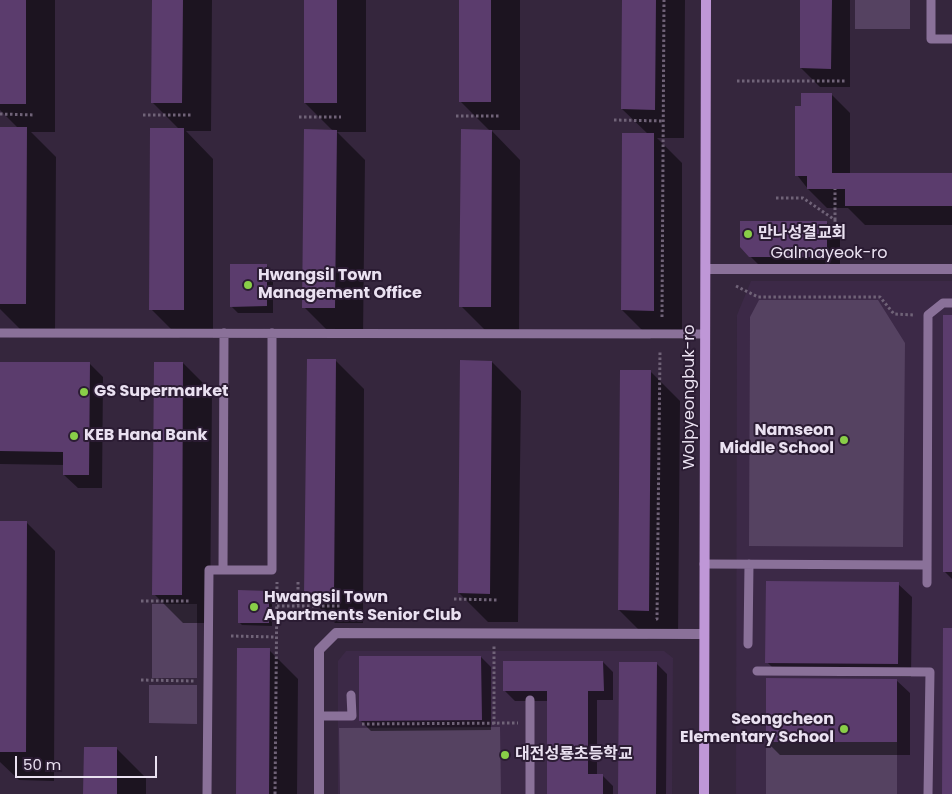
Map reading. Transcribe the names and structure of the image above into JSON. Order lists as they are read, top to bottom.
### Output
{
  "streets": {
    "street": ["Galmayeok-ro", "Wolpyeongbuk-ro"]
  },
  "crossings": [
    ["Galmayeok-ro", "Wolpyeongbuk-ro"]
  ],
  "places": [
    "만나성결교회",
    "Hwangsil Town Management Office",
    "GS Supermarket",
    "KEB Hana Bank",
    "Namseon Middle School",
    "Hwangsil Town Apartments Senior Club",
    "Seongcheon Elementary School",
    "대전성룡초등학교"
  ],
  "scale_bar": "50 m"
}
